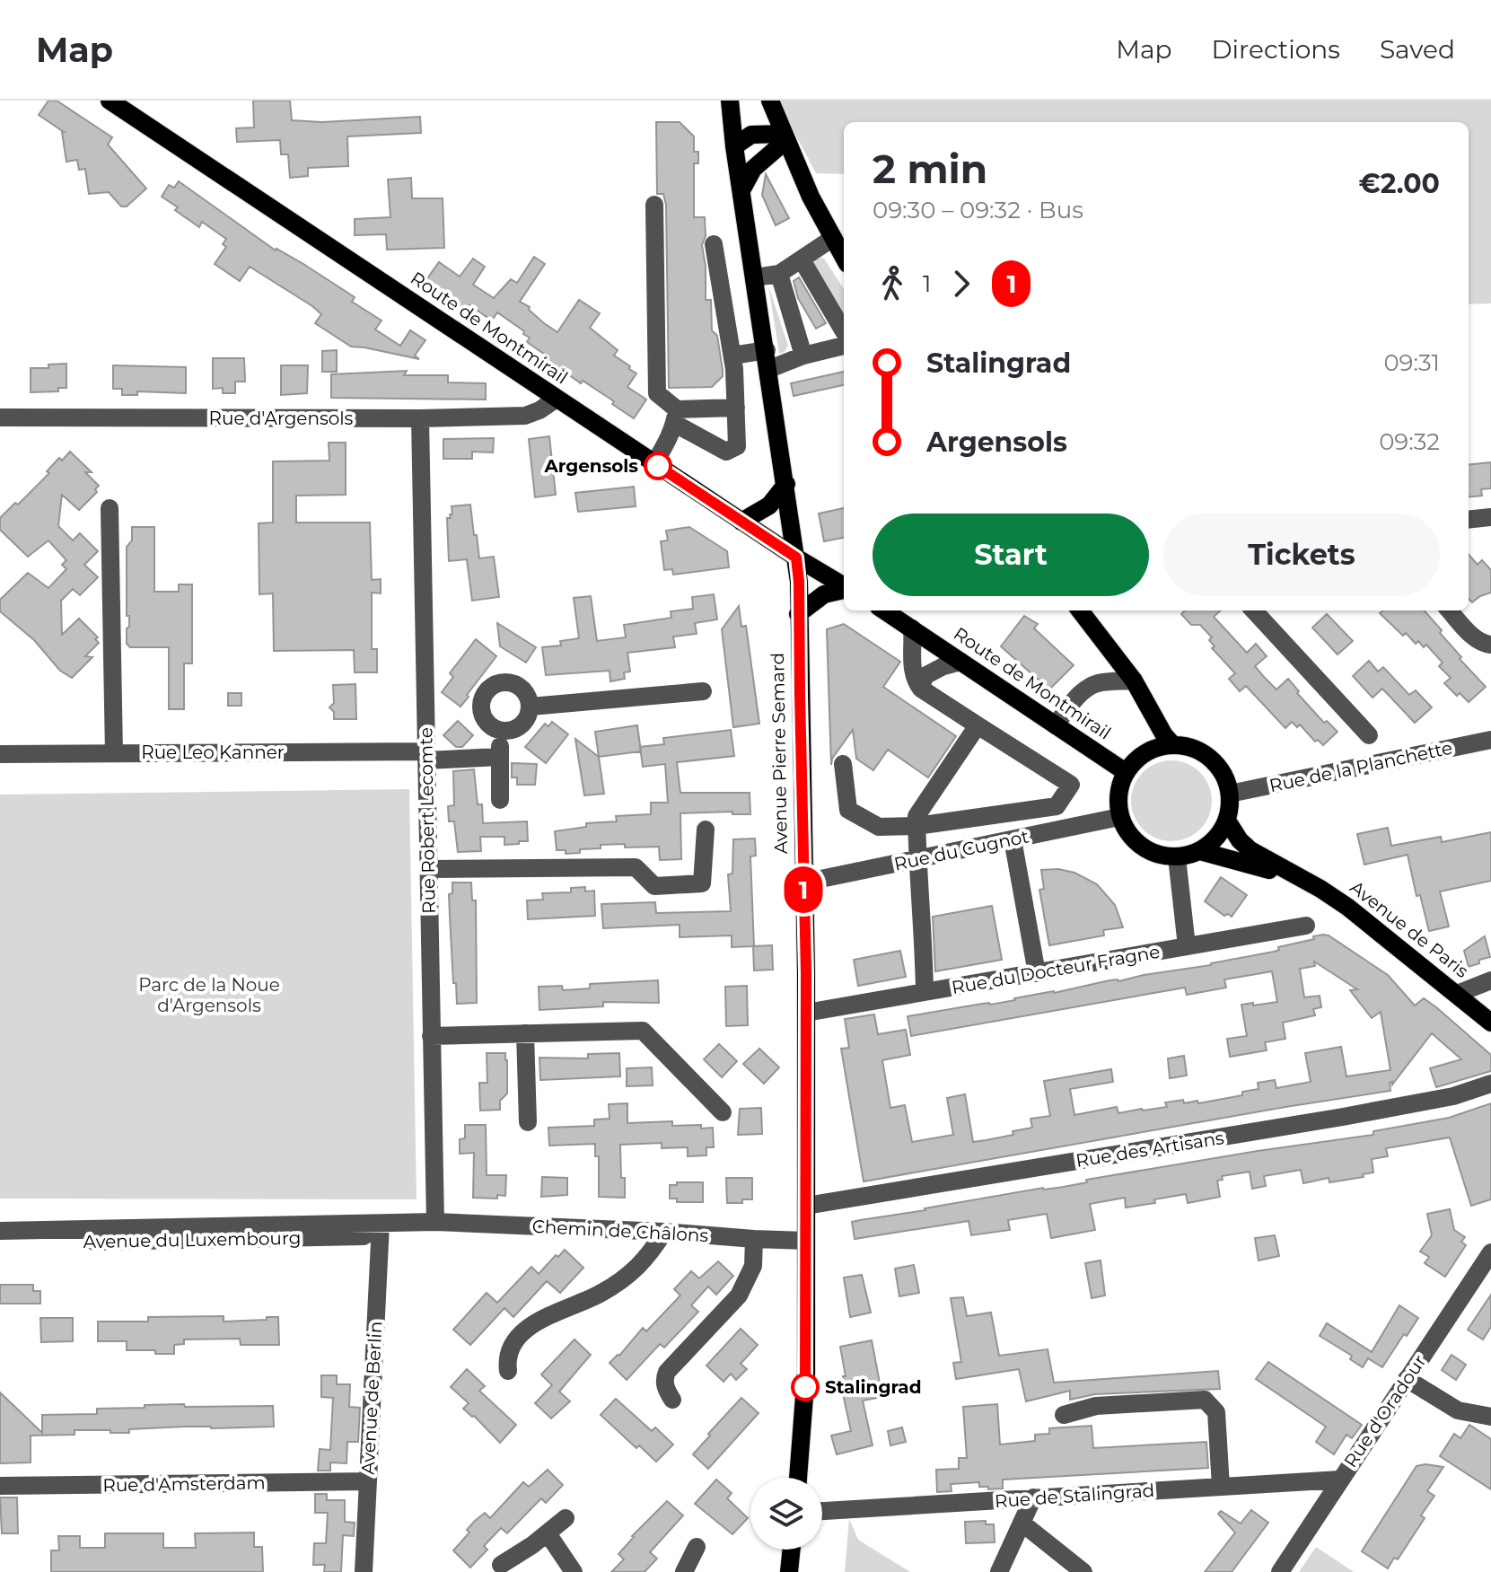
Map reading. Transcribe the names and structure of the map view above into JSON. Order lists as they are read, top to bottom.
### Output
{
  "streets": {
    "main road": ["Route de Montmirail", "Avenue Pierre Semard", "Avenue de Paris"],
    "street": [
      "Rue d'Argensols",
      "Rue Leo Kanner",
      "Rue de la Planchette",
      "Rue Robert Lecomte",
      "Rue du Cugnot",
      "Rue du Docteur Fragne",
      "Rue des Artisans",
      "Chemin de Châlons",
      "Avenue du Luxembourg",
      "Avenue de Berlin",
      "Rue d'Oradour",
      "Rue d'Amsterdam",
      "Rue de Stalingrad"
    ]
  },
  "crossings": [
    ["Route de Montmirail", "Rue d'Argensols"],
    ["Route de Montmirail", "Avenue Pierre Semard"],
    ["Route de Montmirail", "Rue de la Planchette"],
    ["Route de Montmirail", "Rue du Cugnot"],
    ["Route de Montmirail", "Avenue de Paris"],
    ["Rue d'Argensols", "Rue Robert Lecomte"],
    ["Rue Leo Kanner", "Rue Robert Lecomte"],
    ["Avenue Pierre Semard", "Rue du Cugnot"],
    ["Avenue Pierre Semard", "Rue du Docteur Fragne"],
    ["Avenue Pierre Semard", "Rue des Artisans"],
    ["Avenue Pierre Semard", "Chemin de Châlons"],
    ["Rue de la Planchette", "Rue du Cugnot"],
    ["Rue de la Planchette", "Avenue de Paris"],
    ["Rue Robert Lecomte", "Chemin de Châlons"],
    ["Rue Robert Lecomte", "Avenue du Luxembourg"],
    ["Rue du Cugnot", "Avenue de Paris"],
    ["Chemin de Châlons", "Avenue du Luxembourg"],
    ["Avenue du Luxembourg", "Avenue de Berlin"],
    ["Avenue de Berlin", "Rue d'Amsterdam"],
    ["Rue d'Oradour", "Rue de Stalingrad"]
  ],
  "parks": ["Parc de la Noue d'Argensols"],
  "places": ["Argensols", "Stalingrad"],
  "lines": ["bus line 1"],
  "page": {
    "header": "Map",
    "nav": ["Map", "Directions", "Saved"],
    "on_map": "1",
    "heading": ["2 min", "09:30 – 09:32 · Bus", "€2.00"],
    "legs": ["1", "1"],
    "list": [
      {
        "name": "Stalingrad",
        "value": "09:31"
      },
      {
        "name": "Argensols",
        "value": "09:32"
      }
    ],
    "buttons": ["Start", "Tickets"]
  }
}
